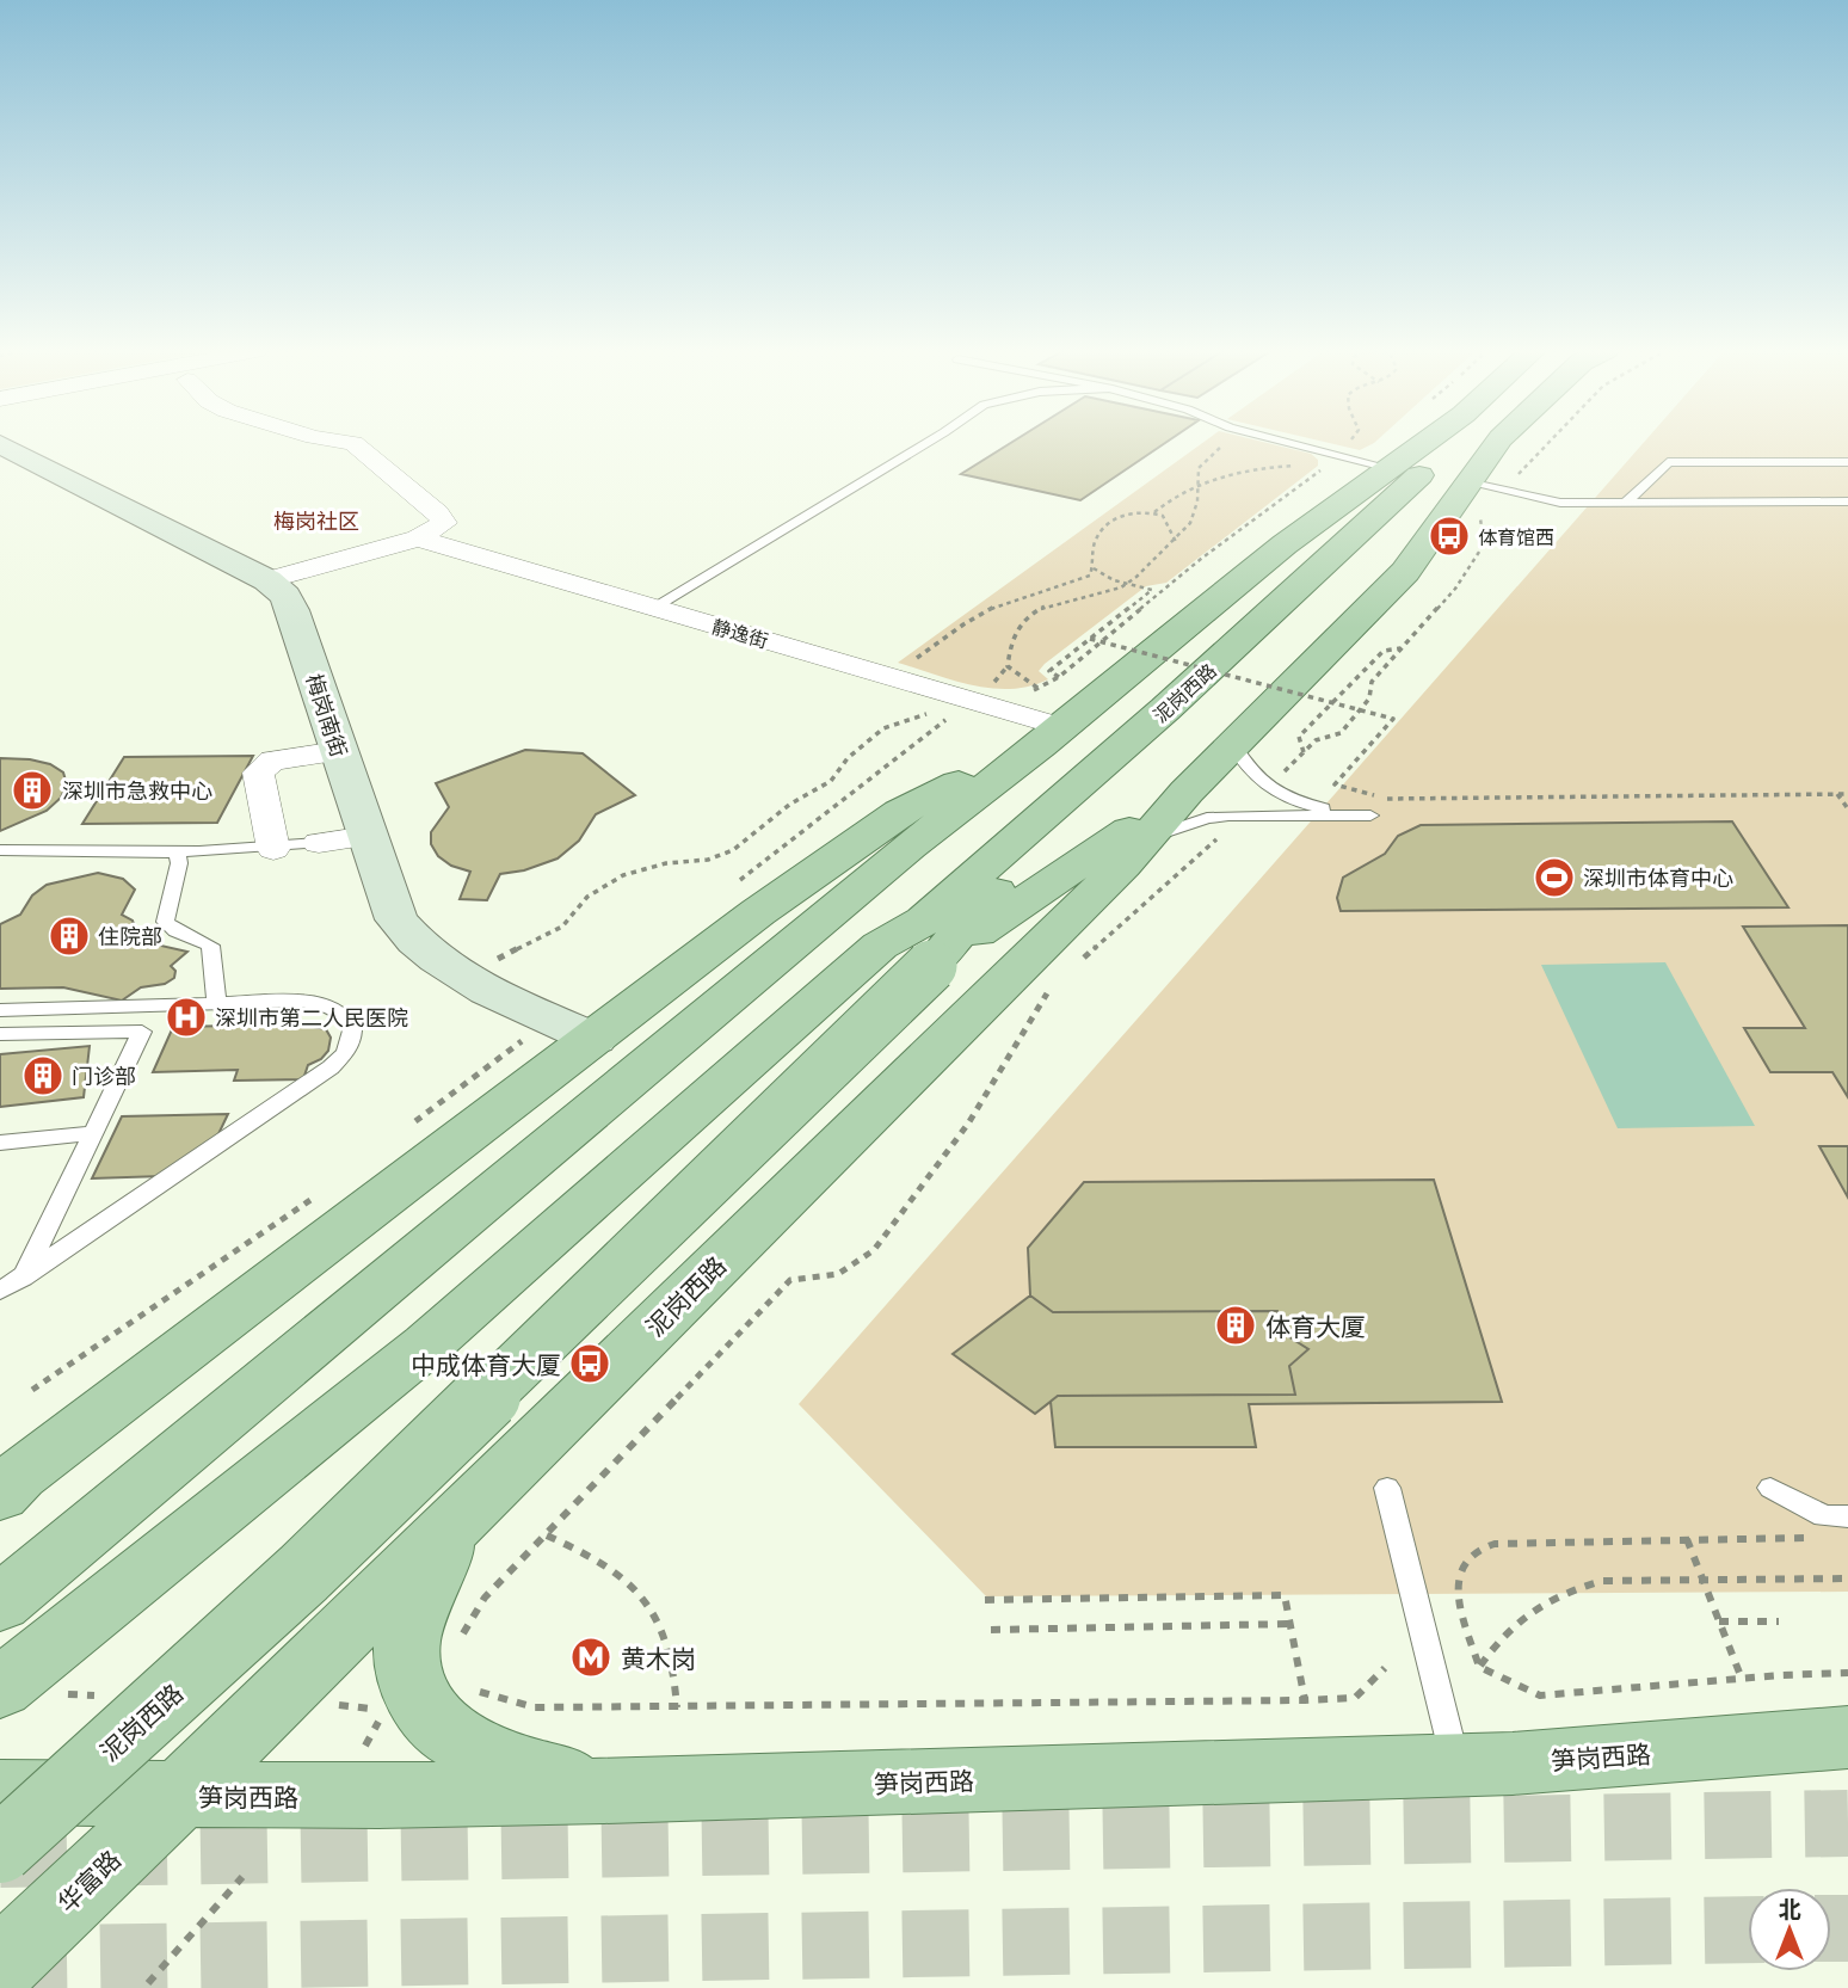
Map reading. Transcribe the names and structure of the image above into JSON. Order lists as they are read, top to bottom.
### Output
{
  "streets": {
    "main road": ["泥岗西路", "笋岗西路", "华富路"],
    "street": ["静逸街", "梅岗南街"]
  },
  "crossings": [
    ["静逸街", "泥岗西路"],
    ["泥岗西路", "笋岗西路"],
    ["泥岗西路", "华富路"],
    ["笋岗西路", "华富路"]
  ],
  "districts": ["梅岗社区"],
  "places": {
    "bus stop": ["体育馆西", "中成体育大厦"],
    "building": [
      "深圳市急救中心",
      "住院部",
      "门诊部",
      "体育大厦"
    ],
    "sports": ["深圳市体育中心"],
    "hospital": ["深圳市第二人民医院"],
    "metro station": ["黄木岗"]
  },
  "north": "top"
}
